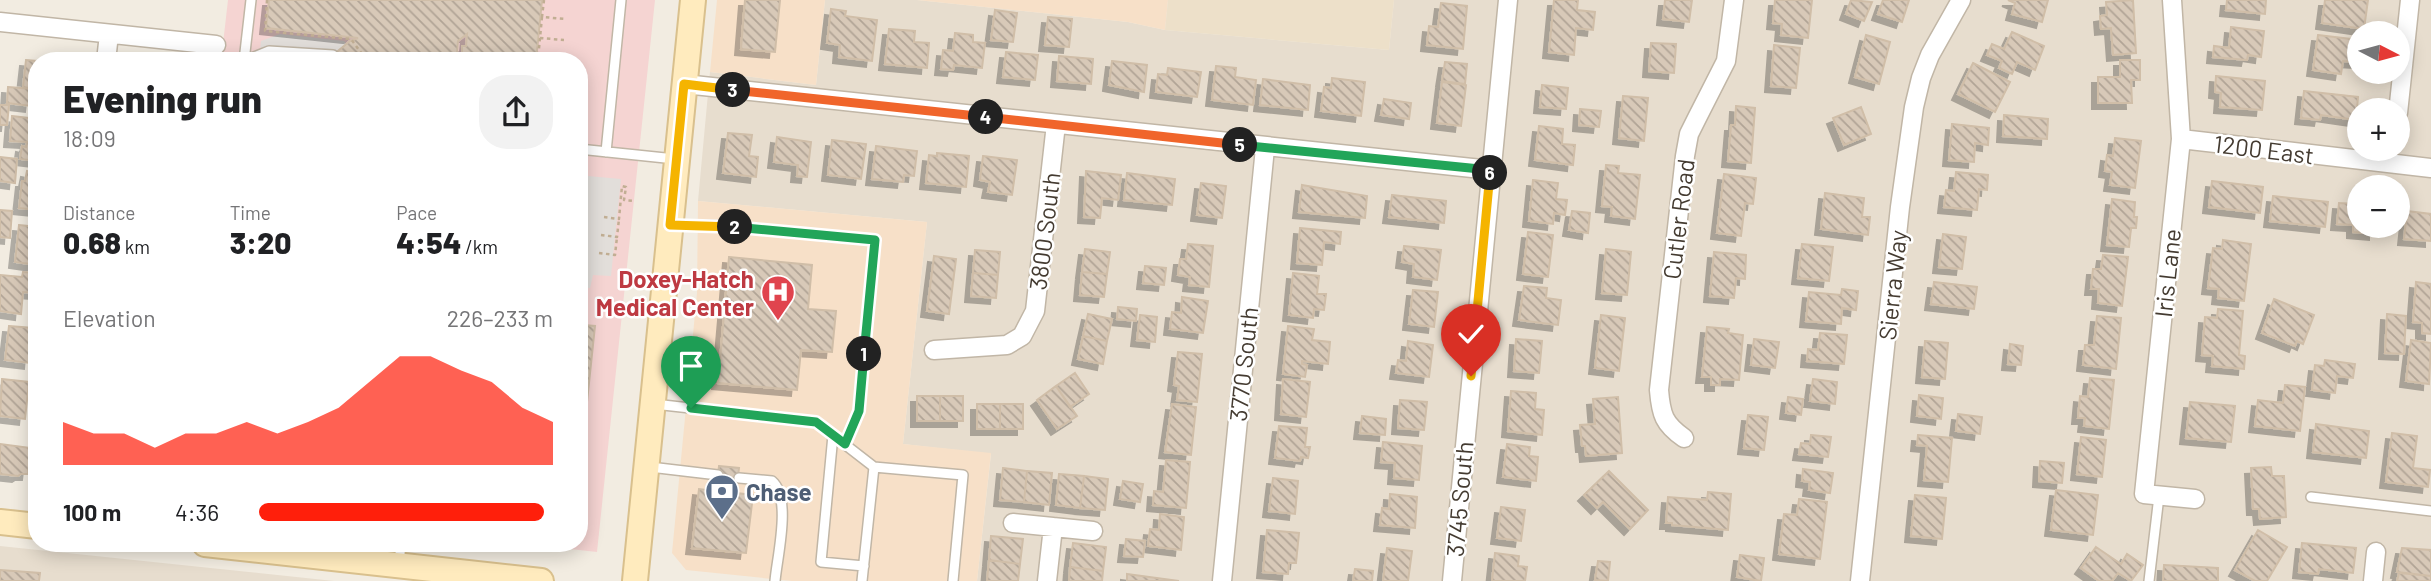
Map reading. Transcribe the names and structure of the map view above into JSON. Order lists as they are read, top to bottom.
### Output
{
  "streets": {
    "street": [
      "1200 East",
      "Cutler Road",
      "3800 South",
      "Iris Lane",
      "Sierra Way",
      "3770 South",
      "3745 South"
    ]
  },
  "crossings": [
    ["1200 East", "Iris Lane"]
  ],
  "places": {
    "hospital": ["Doxey-Hatch Medical Center"],
    "bank": ["Chase"]
  },
  "north": "right",
  "page": {
    "map_buttons": ["+", "−"],
    "heading": ["Evening run", "18:09"],
    "pins": [
      "3",
      "4",
      "5",
      "6",
      "2",
      "1"
    ],
    "stats": [
      ["Distance", "0.68 km"],
      ["Time", "3:20"],
      ["Pace", "4:54 /km"]
    ],
    "chart": ["Elevation", "226–233 m"],
    "list": [
      {
        "name": "100 m",
        "note": "4:36"
      }
    ]
  }
}
